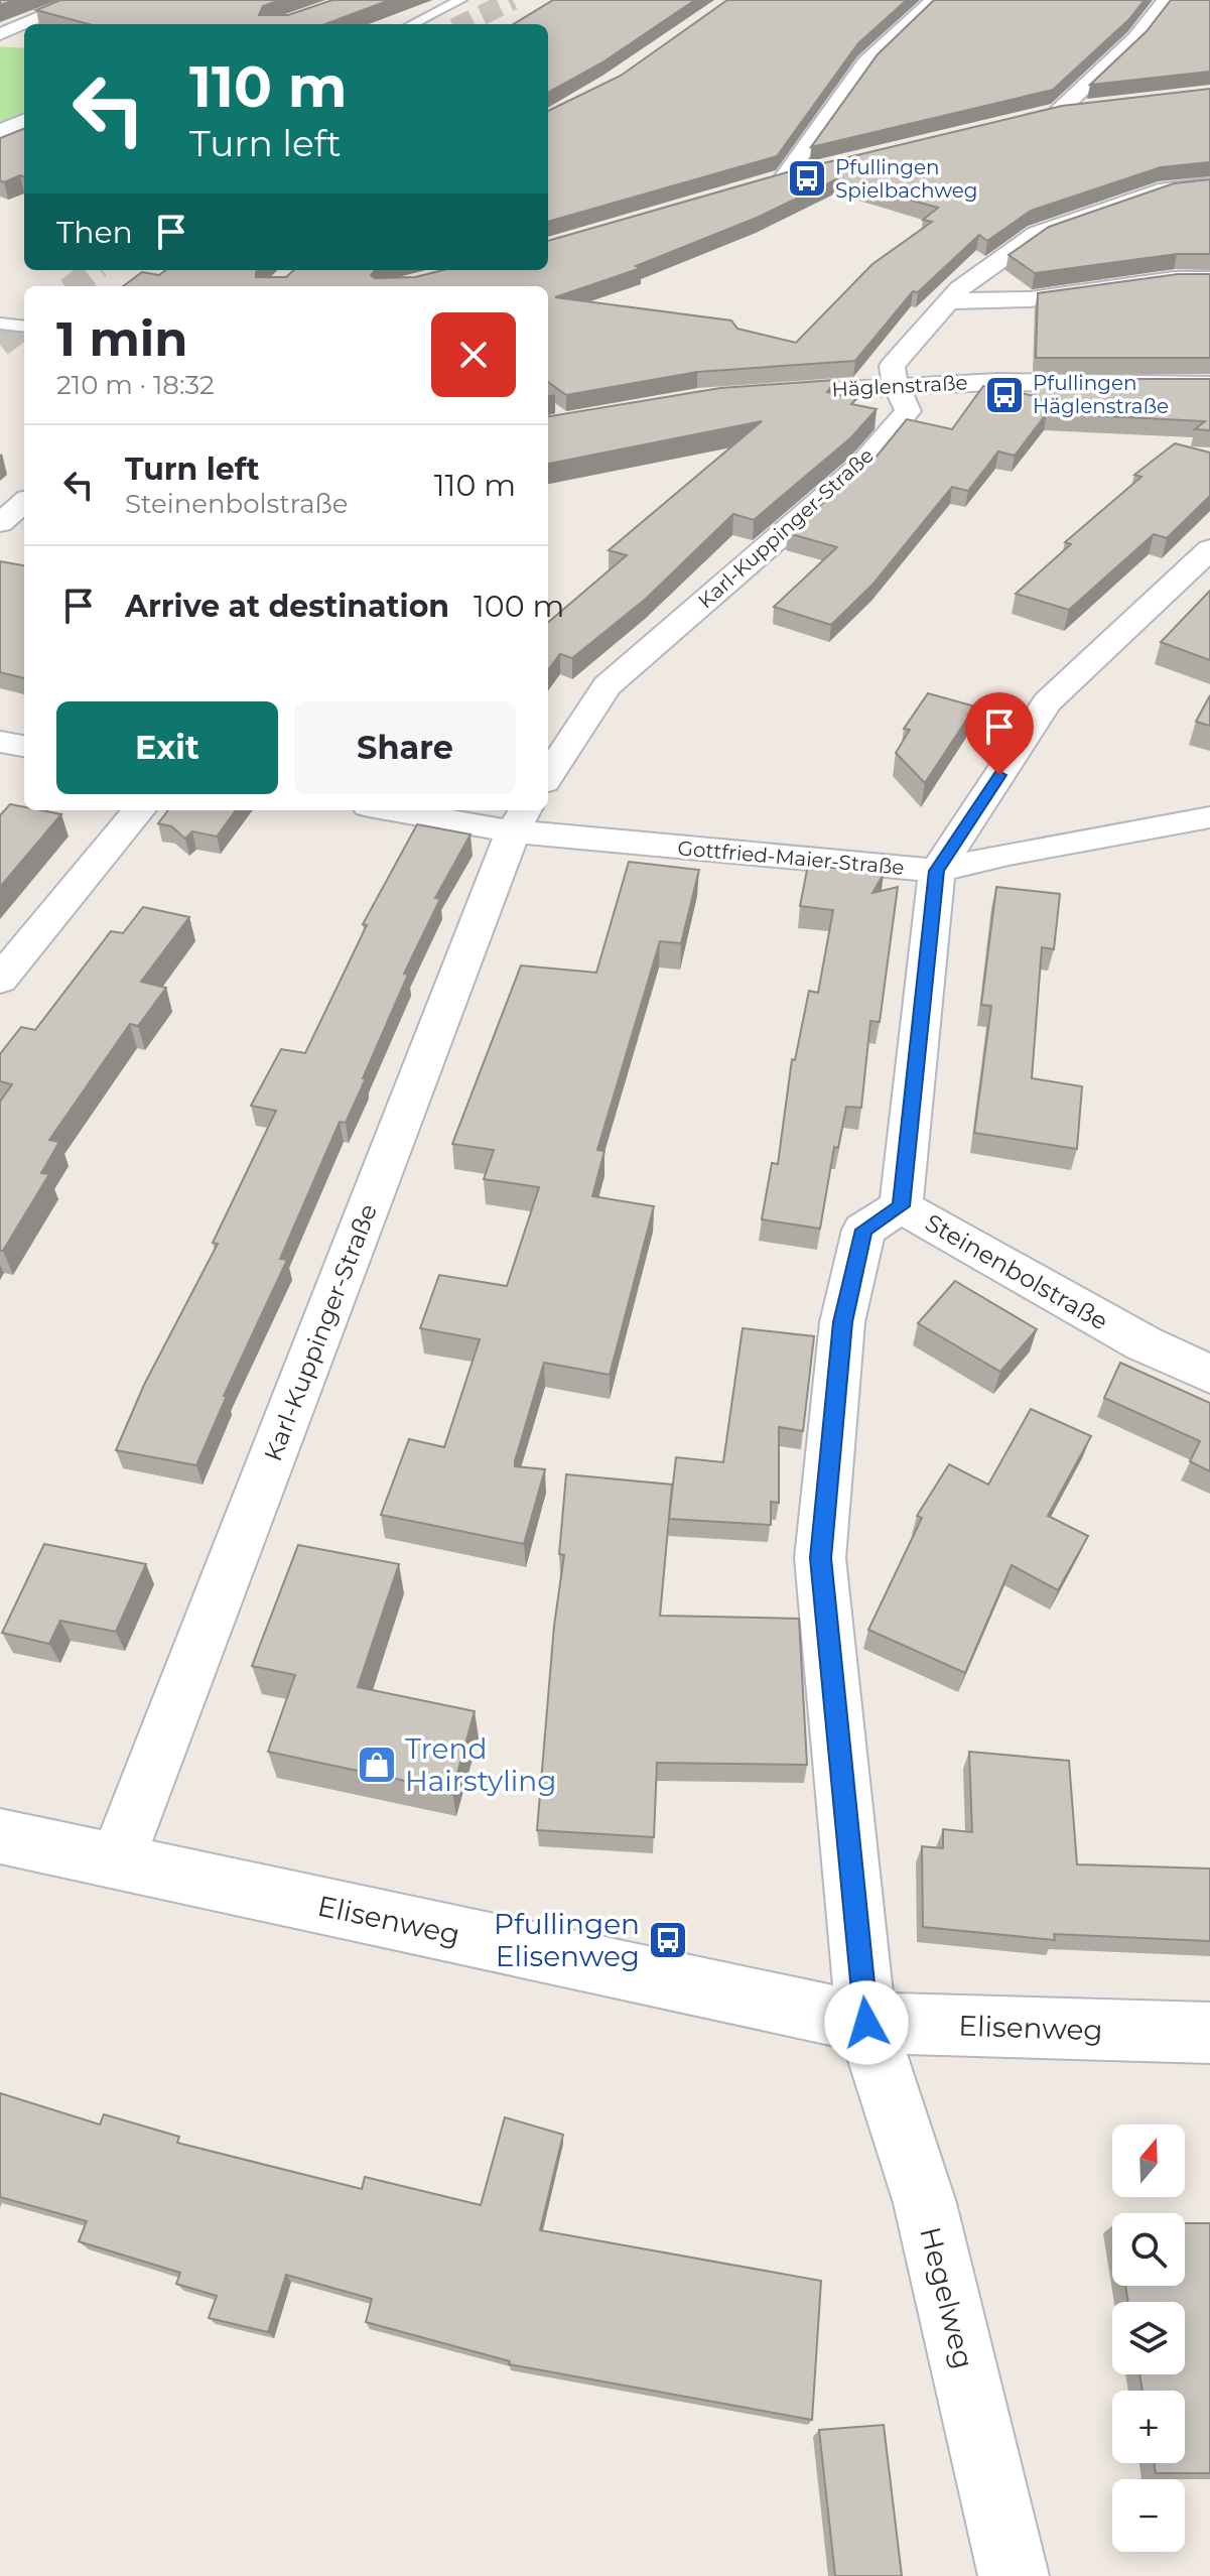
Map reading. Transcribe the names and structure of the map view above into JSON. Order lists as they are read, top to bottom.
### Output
{
  "streets": {
    "street": [
      "Häglenstraße",
      "Karl-Kuppinger-Straße",
      "Gottfried-Maier-Straße",
      "Steinenbolstraße",
      "Elisenweg",
      "Hegelweg"
    ]
  },
  "crossings": [
    ["Häglenstraße", "Karl-Kuppinger-Straße"],
    ["Karl-Kuppinger-Straße", "Gottfried-Maier-Straße"],
    ["Karl-Kuppinger-Straße", "Elisenweg"],
    ["Gottfried-Maier-Straße", "Steinenbolstraße"],
    ["Steinenbolstraße", "Hegelweg"],
    ["Elisenweg", "Hegelweg"]
  ],
  "places": {
    "bus stop": ["Pfullingen Spielbachweg", "Pfullingen Häglenstraße", "Pfullingen Elisenweg"],
    "shop": ["Trend Hairstyling"]
  },
  "north": "top",
  "page": {
    "turn": ["110 m", "Turn left"],
    "then": "Then",
    "heading": ["1 min", "210 m · 18:32"],
    "list": [
      {
        "name": "Turn left",
        "note": "Steinenbolstraße",
        "value": "110 m"
      },
      {
        "name": "Arrive at destination",
        "value": "100 m"
      }
    ],
    "buttons": ["Exit", "Share"],
    "map_buttons": ["+", "−"]
  }
}
